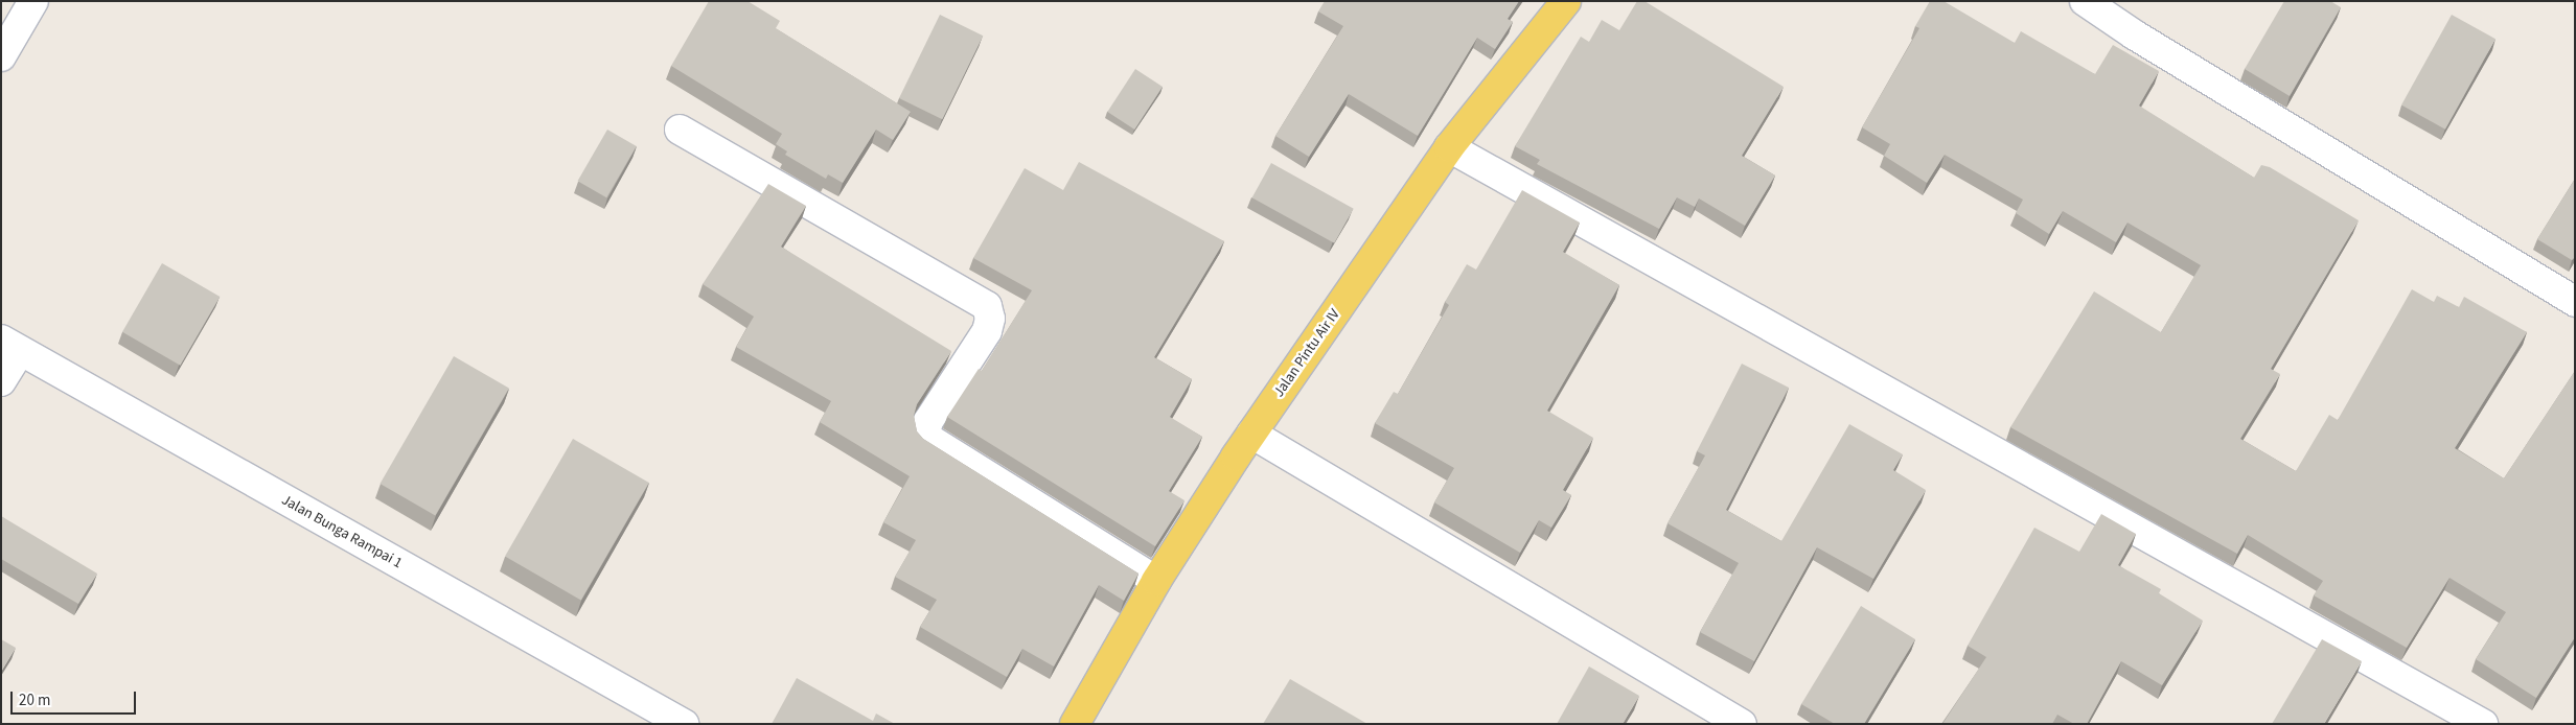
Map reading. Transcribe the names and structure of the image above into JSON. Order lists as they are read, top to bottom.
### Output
{
  "streets": {
    "main road": ["Jalan Pintu Air IV"],
    "street": ["Jalan Bunga Rampai 1"]
  },
  "scale_bar": "20 m"
}
